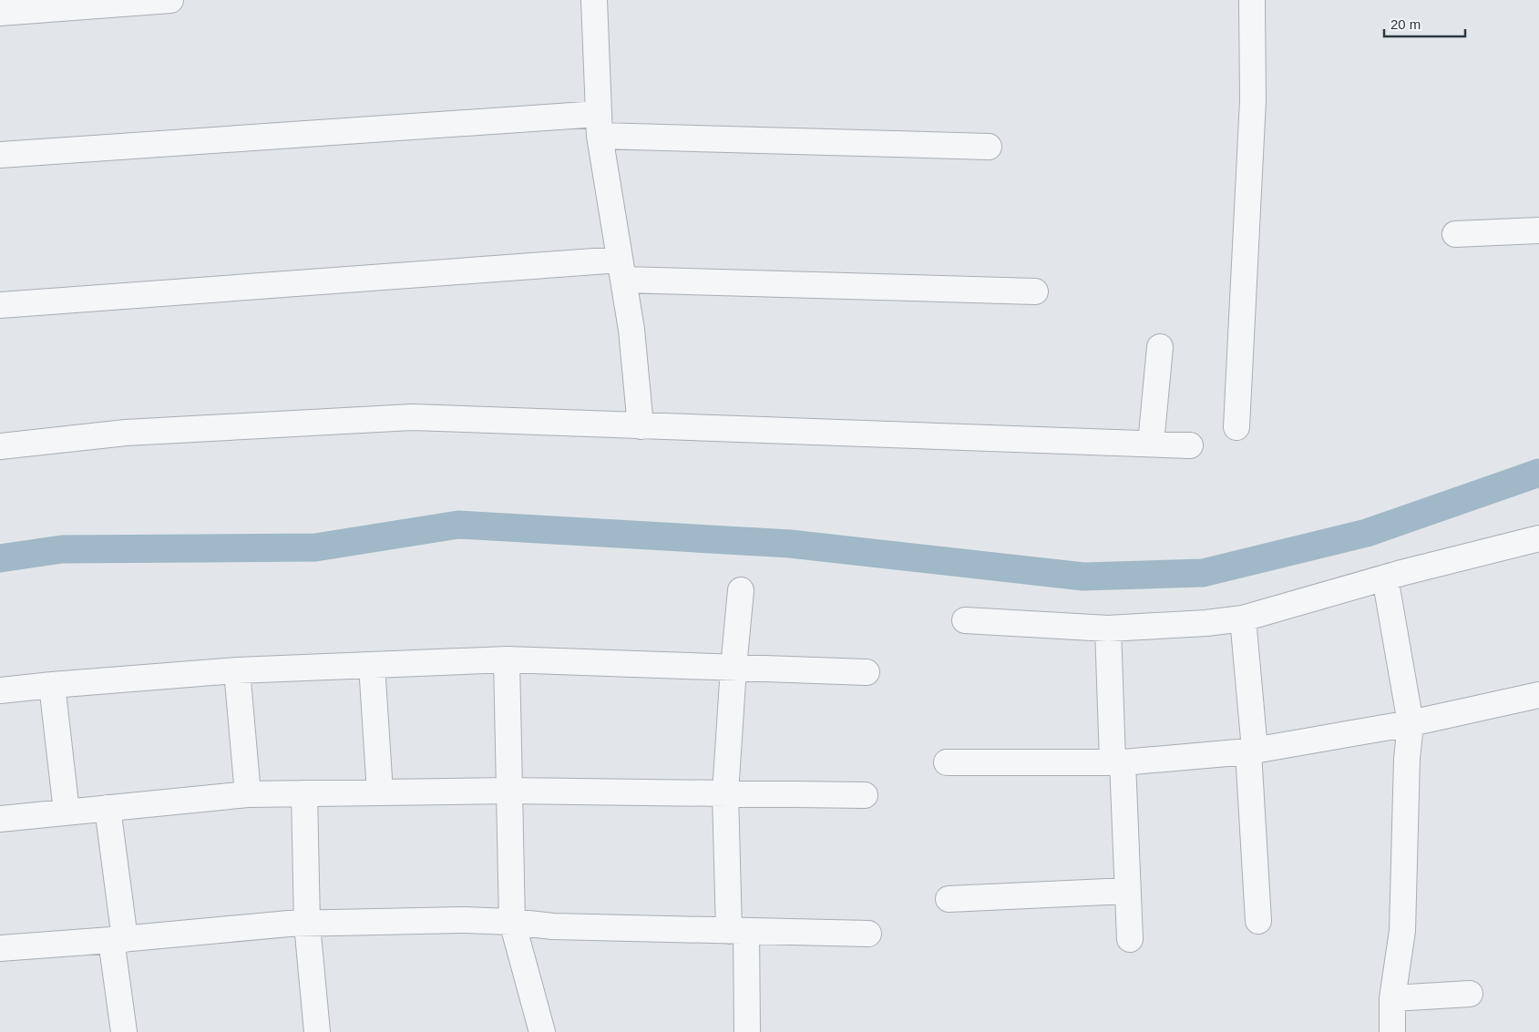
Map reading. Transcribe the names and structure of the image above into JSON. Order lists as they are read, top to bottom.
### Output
{
  "scale_bar": "20 m"
}
